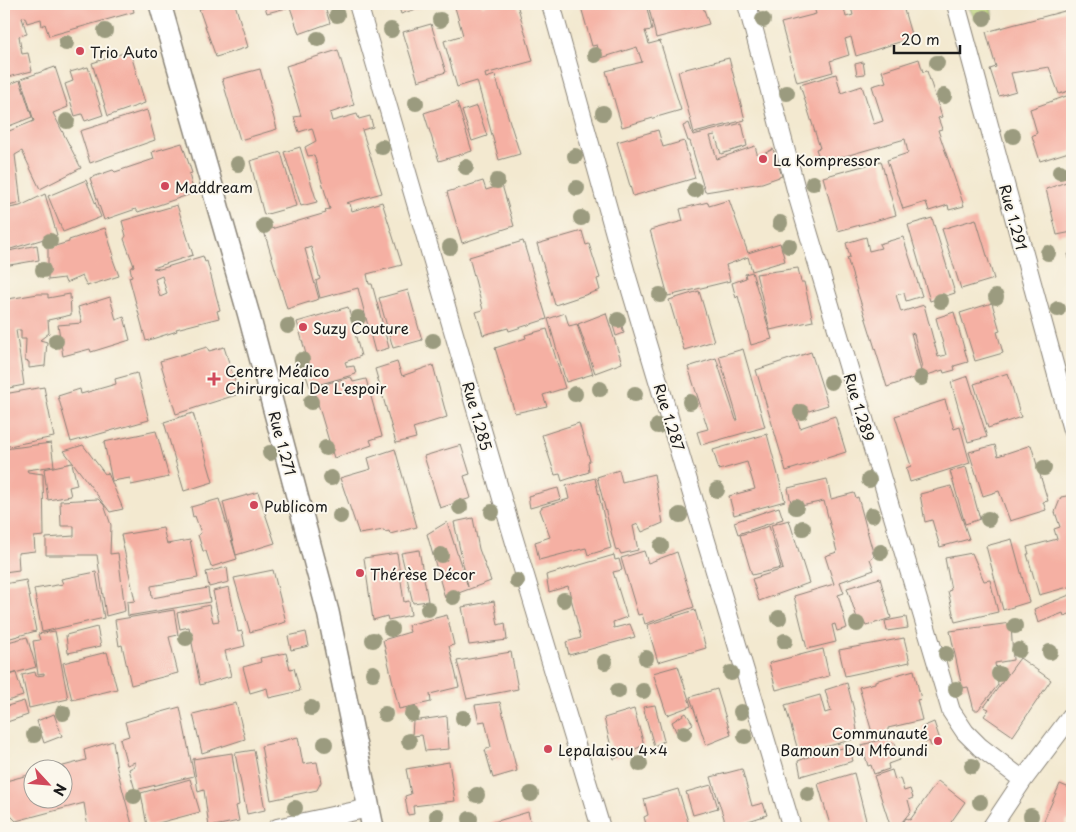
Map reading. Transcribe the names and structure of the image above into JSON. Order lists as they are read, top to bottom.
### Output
{
  "streets": {
    "street": [
      "Rue 1.291",
      "Rue 1.289",
      "Rue 1.285",
      "Rue 1.287",
      "Rue 1.271"
    ]
  },
  "places": {
    "other": [
      "Trio Auto",
      "La Kompressor",
      "Maddream",
      "Suzy Couture",
      "Publicom",
      "Thérèse Décor",
      "Communauté Bamoun Du Mfoundi",
      "Lepalaisou 4×4"
    ],
    "health": ["Centre Médico Chirurgical De L'espoir"]
  },
  "scale_bar": "20 m",
  "north": "bottom right"
}
